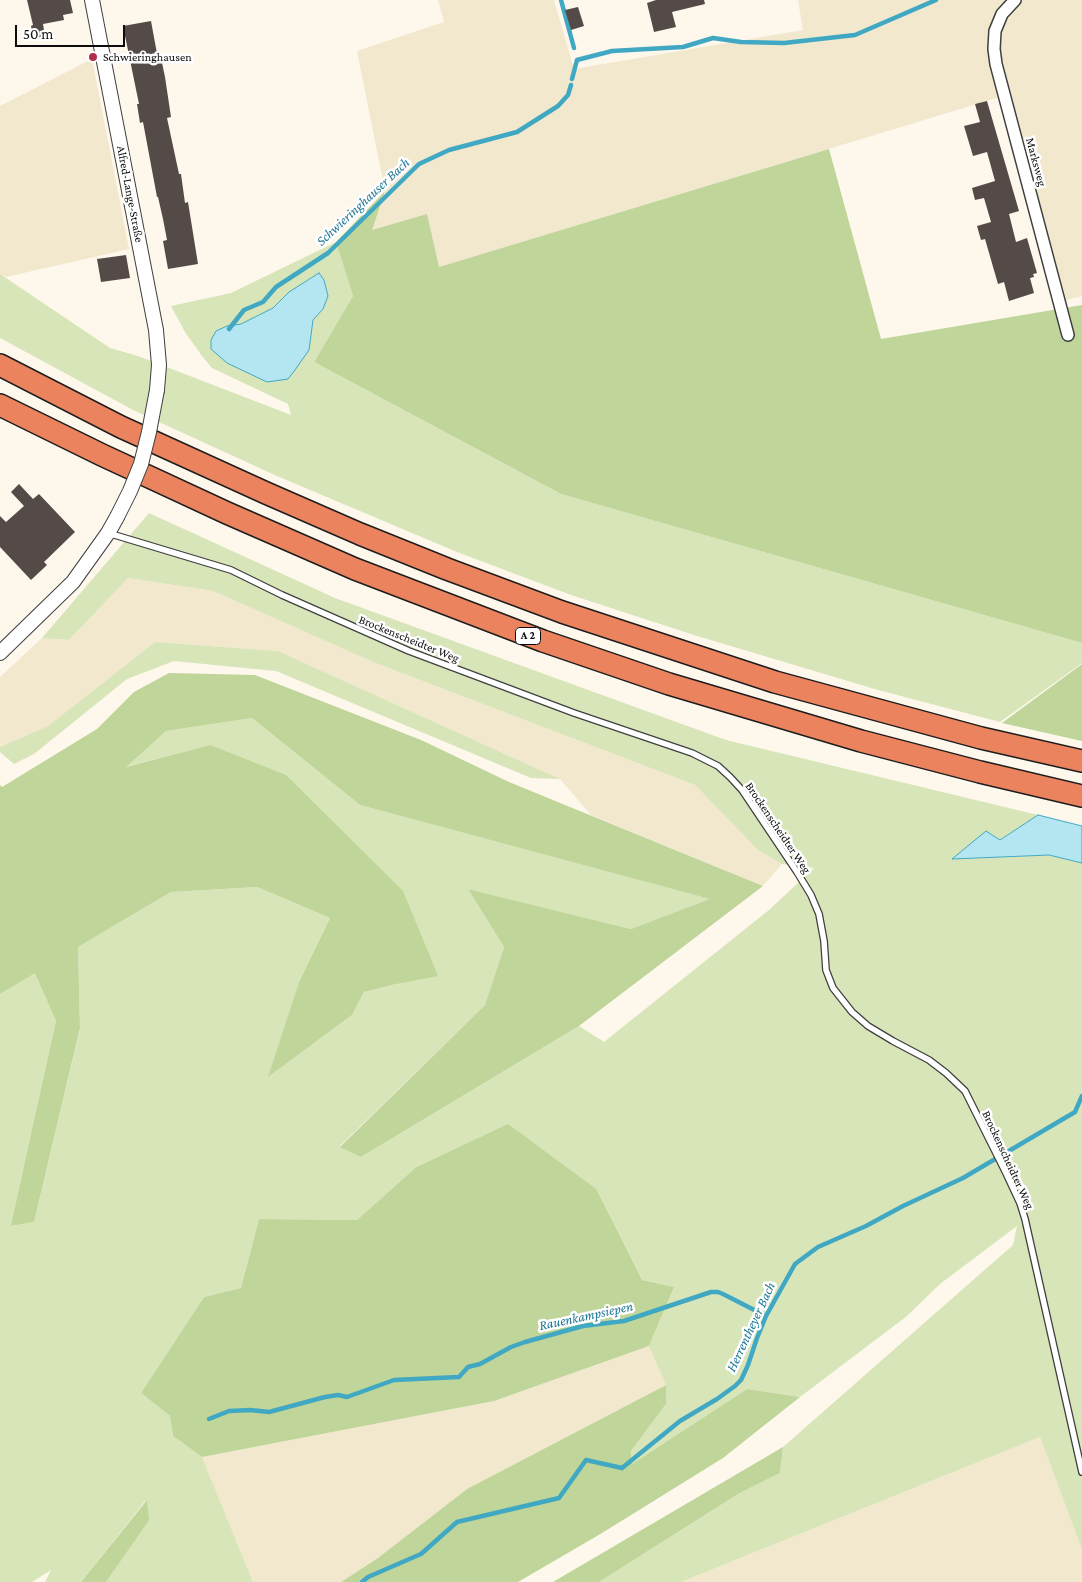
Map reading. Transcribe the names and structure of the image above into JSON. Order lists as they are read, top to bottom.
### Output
{
  "streets": {
    "highway": ["A 2"],
    "street": ["Marksweg", "Alfred-Lange-Straße"],
    "lane": ["Brockenscheidter Weg"]
  },
  "crossings": [
    ["Alfred-Lange-Straße", "Brockenscheidter Weg"]
  ],
  "water": ["Schwieringhauser Bach", "Rauenkampsiepen", "Herrentheyer Bach"],
  "places": ["Schwieringhausen"],
  "scale_bar": "50 m"
}
